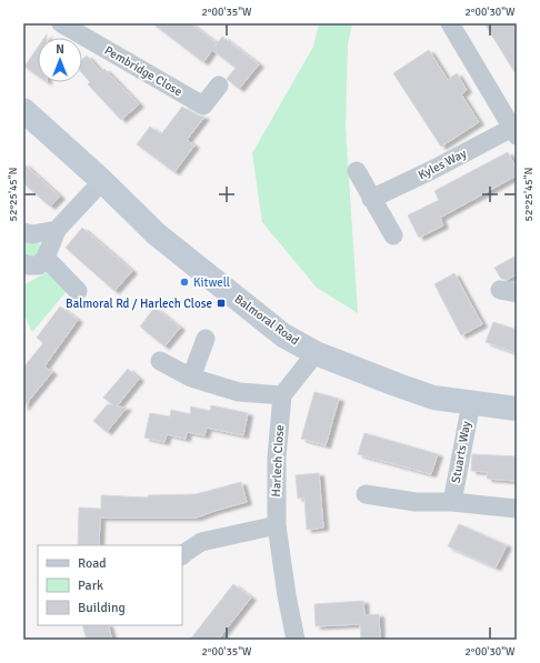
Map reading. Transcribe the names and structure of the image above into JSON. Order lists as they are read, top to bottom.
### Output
{
  "streets": {
    "street": [
      "Pembridge Close",
      "Kyles Way",
      "Balmoral Road",
      "Stuarts Way",
      "Harlech Close"
    ]
  },
  "crossings": [
    ["Balmoral Road", "Stuarts Way"]
  ],
  "places": {
    "other": ["Kitwell"],
    "transit": ["Balmoral Rd / Harlech Close"]
  },
  "legend": ["Road", "Park", "Building"],
  "north": "top",
  "coordinates": ["2°00'35\"W", "2°00'30\"W", "52°25'45\"N"]
}
